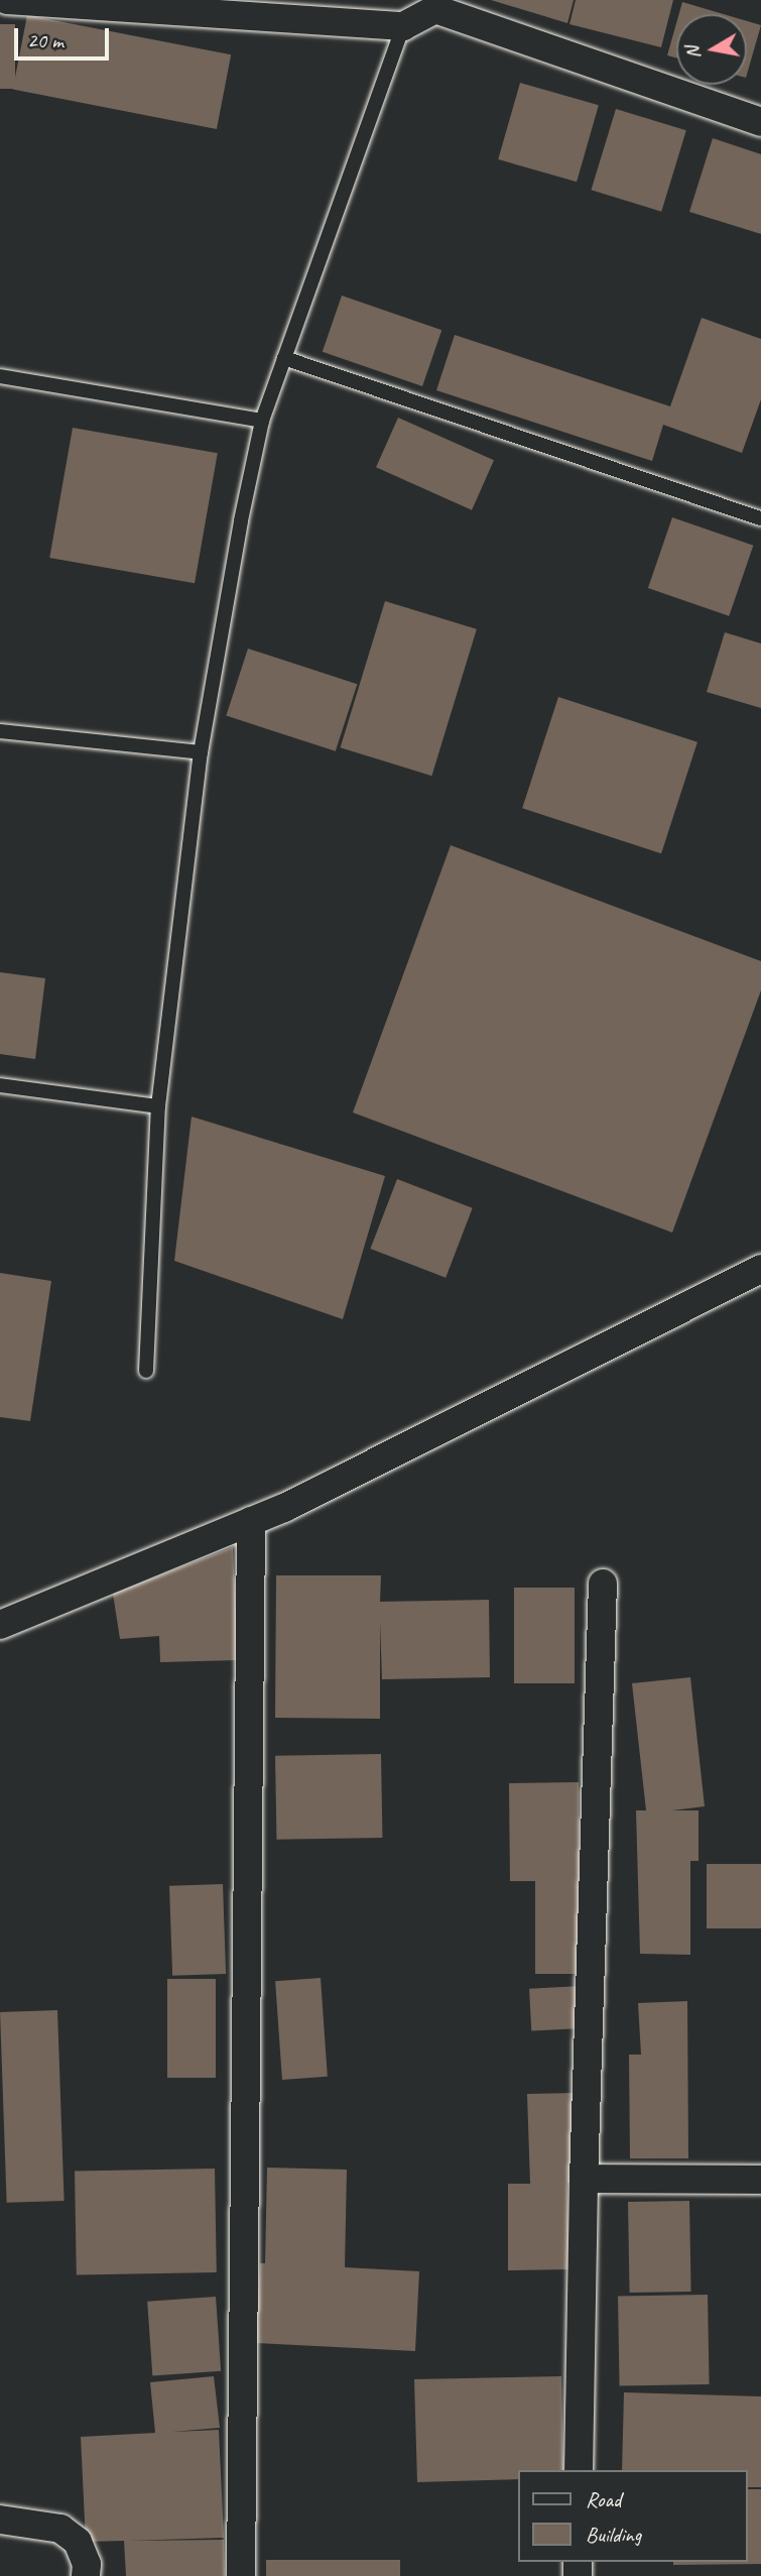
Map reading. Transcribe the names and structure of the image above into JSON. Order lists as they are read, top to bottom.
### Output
{
  "legend": ["Road", "Building"],
  "scale_bar": "20 m",
  "north": "left"
}
